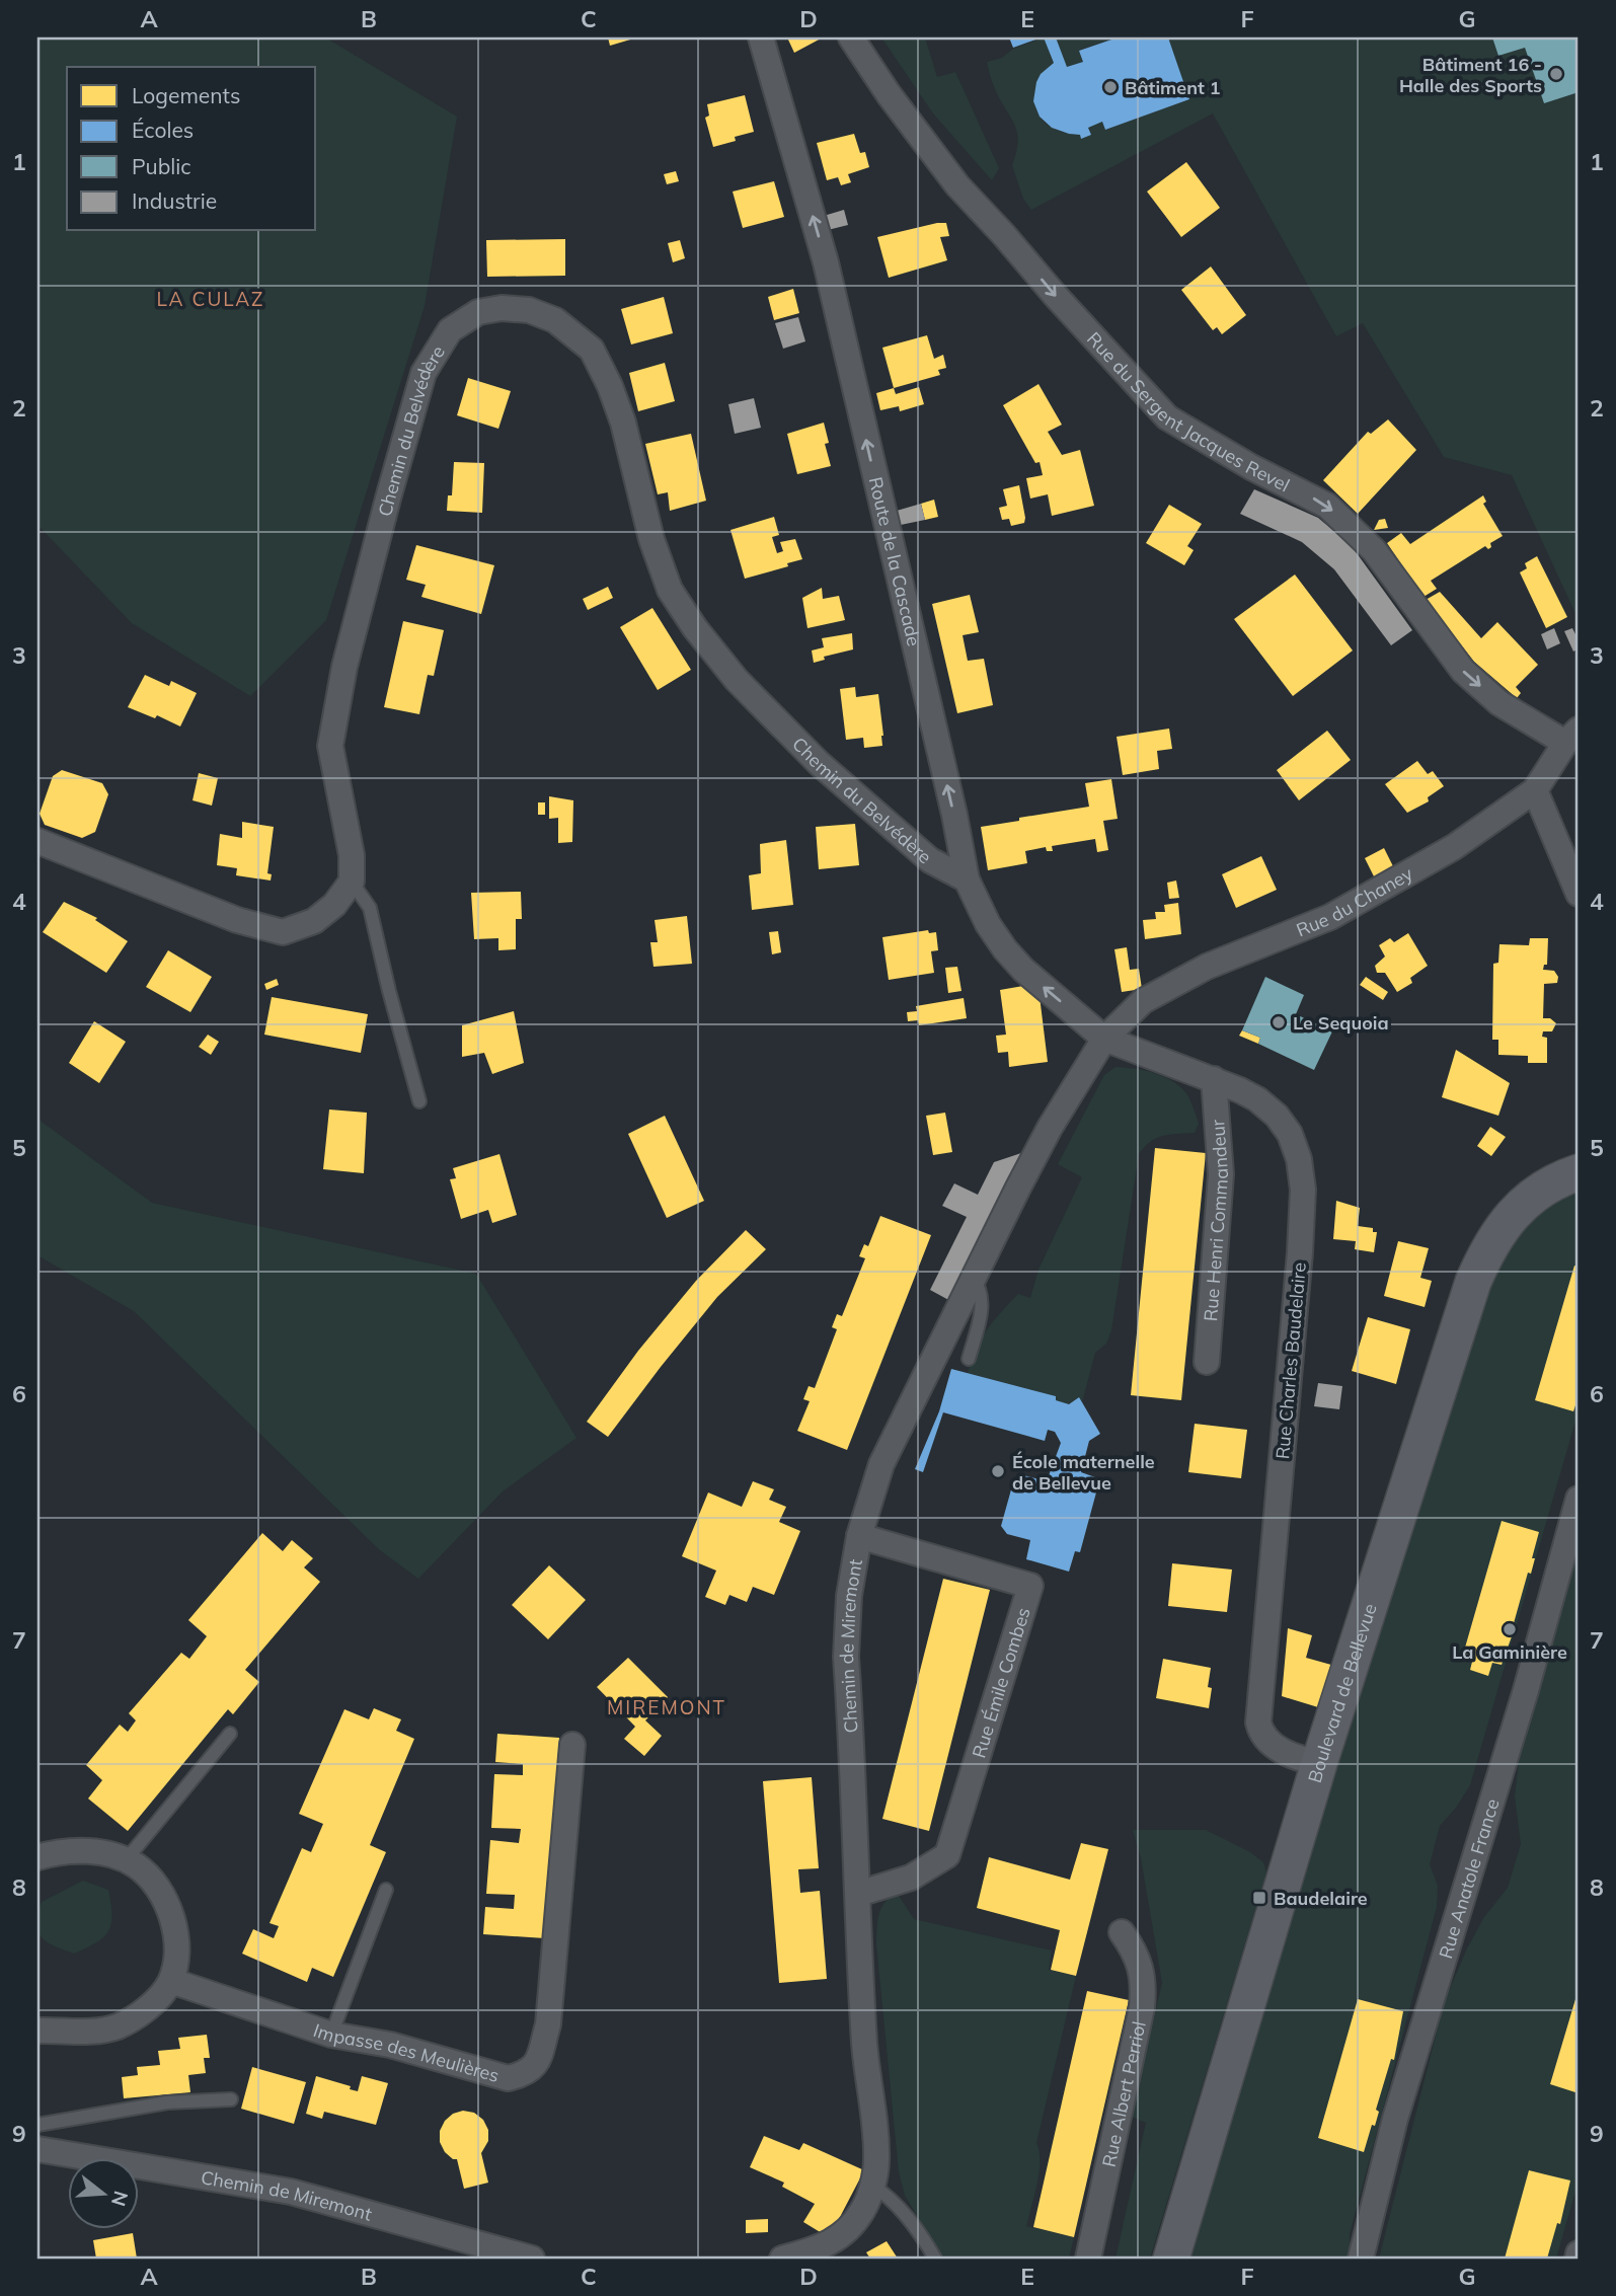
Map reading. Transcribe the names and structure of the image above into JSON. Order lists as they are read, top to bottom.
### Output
{
  "streets": {
    "main road": ["Boulevard de Bellevue"],
    "street": [
      "Rue du Sergent Jacques Revel",
      "Chemin du Belvédère",
      "Route de la Cascade",
      "Rue du Chaney",
      "Rue Henri Commandeur",
      "Rue Charles Baudelaire",
      "Chemin de Miremont",
      "Rue Émile Combes",
      "Rue Anatole France",
      "Impasse des Meulières",
      "Rue Albert Perriol"
    ]
  },
  "crossings": [
    ["Rue du Sergent Jacques Revel", "Rue du Chaney"],
    ["Chemin du Belvédère", "Route de la Cascade"],
    ["Route de la Cascade", "Rue du Chaney"],
    ["Route de la Cascade", "Rue Charles Baudelaire"],
    ["Route de la Cascade", "Chemin de Miremont"],
    ["Rue du Chaney", "Rue Charles Baudelaire"],
    ["Rue du Chaney", "Chemin de Miremont"],
    ["Rue Henri Commandeur", "Rue Charles Baudelaire"],
    ["Rue Charles Baudelaire", "Chemin de Miremont"],
    ["Rue Charles Baudelaire", "Boulevard de Bellevue"],
    ["Chemin de Miremont", "Rue Émile Combes"]
  ],
  "one_way": ["Rue du Sergent Jacques Revel", "Route de la Cascade"],
  "districts": ["LA CULAZ", "MIREMONT"],
  "places": {
    "other": [
      "Bâtiment 16 - Halle des Sports",
      "Bâtiment 1",
      "Le Sequoia",
      "École maternelle de Bellevue",
      "La Gaminière"
    ],
    "transit": ["Baudelaire"]
  },
  "legend": [
    "Logements",
    "Écoles",
    "Public",
    "Industrie"
  ],
  "north": "right",
  "grid": {
    "columns": [
      "A",
      "B",
      "C",
      "D",
      "E",
      "F",
      "G"
    ],
    "rows": [
      "1",
      "2",
      "3",
      "4",
      "5",
      "6",
      "7",
      "8",
      "9"
    ]
  }
}
